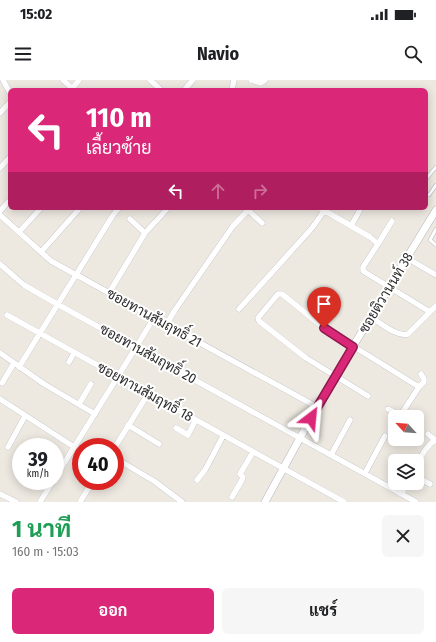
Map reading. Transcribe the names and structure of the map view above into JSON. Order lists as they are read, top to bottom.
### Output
{
  "streets": {
    "street": [
      "ซอยติวานนท์ 38",
      "ซอยทานสัมฤทธิ์ 21",
      "ซอยทานสัมฤทธิ์ 20",
      "ซอยทานสัมฤทธิ์ 18"
    ]
  },
  "crossings": [
    ["ซอยติวานนท์ 38", "ซอยทานสัมฤทธิ์ 21"],
    ["ซอยติวานนท์ 38", "ซอยทานสัมฤทธิ์ 20"],
    ["ซอยติวานนท์ 38", "ซอยทานสัมฤทธิ์ 18"]
  ],
  "north": "top left",
  "page": {
    "status": "15:02",
    "header": "Navio",
    "turn": ["110 m", "เลี้ยวซ้าย"],
    "speed": "39 km/h",
    "limit": "40",
    "heading": ["1 นาที", "160 m · 15:03"],
    "buttons": ["ออก", "แชร์"]
  }
}
